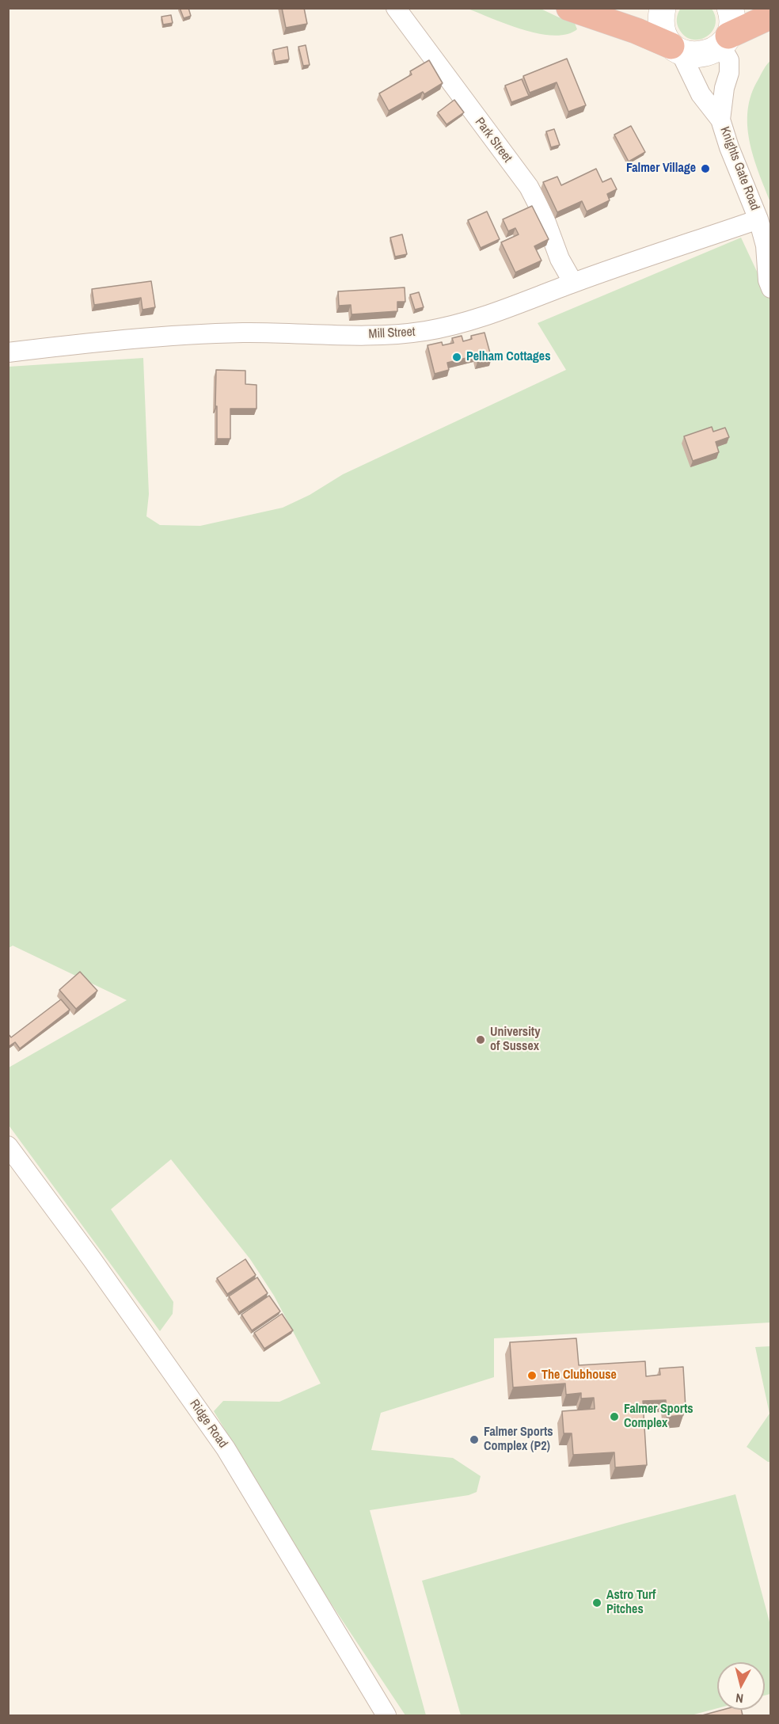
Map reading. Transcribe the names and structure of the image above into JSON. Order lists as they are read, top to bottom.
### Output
{
  "streets": {
    "street": [
      "Park Street",
      "Knights Gate Road",
      "Mill Street",
      "Ridge Road"
    ]
  },
  "crossings": [
    ["Park Street", "Mill Street"],
    ["Knights Gate Road", "Mill Street"]
  ],
  "places": [
    "Falmer Village",
    "Pelham Cottages",
    "University of Sussex",
    "The Clubhouse",
    "Falmer Sports Complex",
    "Falmer Sports Complex (P2)",
    "Astro Turf Pitches"
  ],
  "north": "bottom"
}
